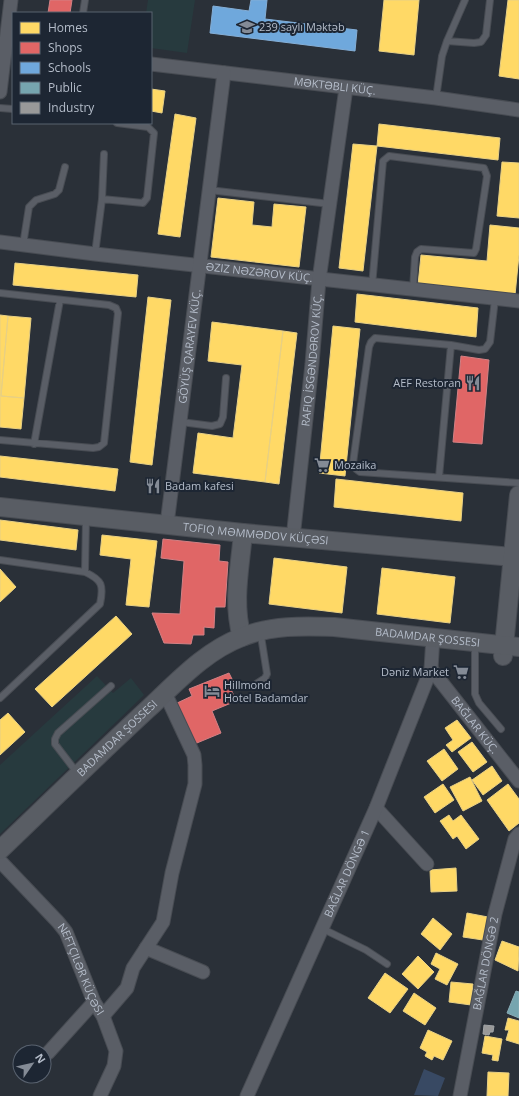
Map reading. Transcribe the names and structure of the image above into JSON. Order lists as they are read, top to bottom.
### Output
{
  "streets": {
    "main road": ["TOFIQ MƏMMƏDOV KÜÇƏSI", "BADAMDAR ŞOSSESI"],
    "street": [
      "MƏKTƏBLI KÜÇ.",
      "ƏZIZ NƏZƏROV KÜÇ.",
      "GÖYÜŞ QARAYEV KÜÇ.",
      "RAFIQ İSGƏNDƏROV KÜÇ.",
      "BAĞLAR KÜÇ.",
      "BAĞLAR DÖNGƏ 1",
      "BAĞLAR DÖNGƏ 2",
      "NEFTÇILƏR KÜÇƏSI"
    ]
  },
  "crossings": [
    ["MƏKTƏBLI KÜÇ.", "GÖYÜŞ QARAYEV KÜÇ."],
    ["MƏKTƏBLI KÜÇ.", "RAFIQ İSGƏNDƏROV KÜÇ."],
    ["ƏZIZ NƏZƏROV KÜÇ.", "GÖYÜŞ QARAYEV KÜÇ."],
    ["ƏZIZ NƏZƏROV KÜÇ.", "RAFIQ İSGƏNDƏROV KÜÇ."],
    ["GÖYÜŞ QARAYEV KÜÇ.", "TOFIQ MƏMMƏDOV KÜÇƏSI"],
    ["RAFIQ İSGƏNDƏROV KÜÇ.", "TOFIQ MƏMMƏDOV KÜÇƏSI"],
    ["BADAMDAR ŞOSSESI", "BAĞLAR DÖNGƏ 1"],
    ["BAĞLAR KÜÇ.", "BAĞLAR DÖNGƏ 1"]
  ],
  "places": {
    "school or university": ["239 saylı Məktəb"],
    "restaurant": ["AEF Restoran", "Badam kafesi"],
    "supermarket": ["Mozaika", "Dəniz Market"],
    "hotel": ["Hillmond Hotel Badamdar"]
  },
  "legend": [
    "Homes",
    "Shops",
    "Schools",
    "Public",
    "Industry"
  ],
  "north": "top right"
}
